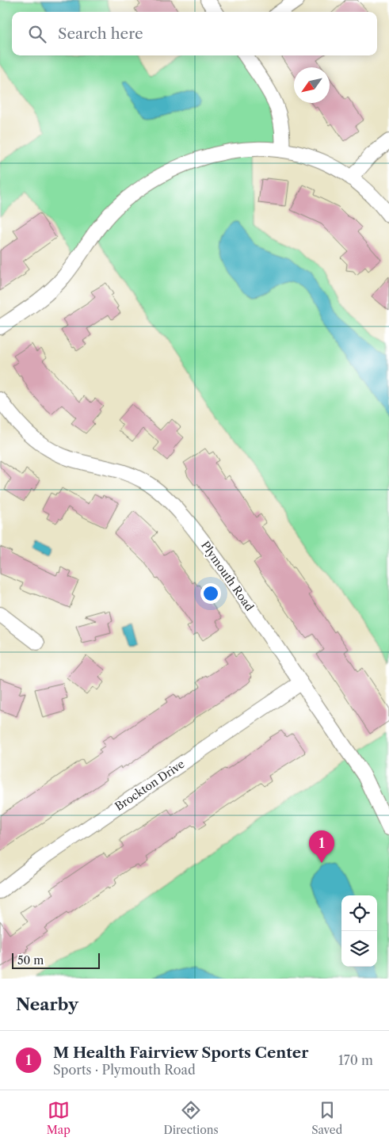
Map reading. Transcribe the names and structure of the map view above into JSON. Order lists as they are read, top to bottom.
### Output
{
  "streets": {
    "street": ["Plymouth Road", "Brockton Drive"]
  },
  "crossings": [
    ["Plymouth Road", "Brockton Drive"]
  ],
  "scale_bar": "50 m",
  "north": "bottom left",
  "page": {
    "search": "Search here",
    "pins": "1",
    "scale": "50 m",
    "heading": "Nearby",
    "list": [
      {
        "mark": "1",
        "name": "M Health Fairview Sports Center",
        "note": "Sports · Plymouth Road",
        "value": "170 m"
      }
    ],
    "nav": ["Map", "Directions", "Saved"]
  }
}
